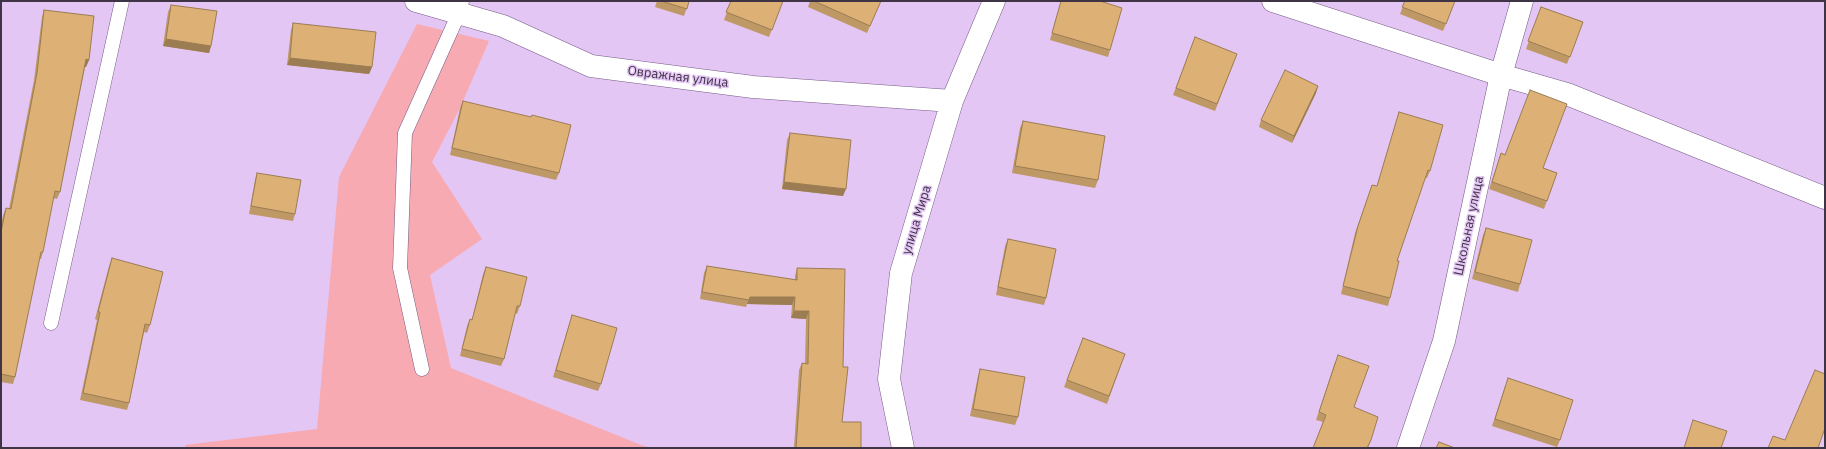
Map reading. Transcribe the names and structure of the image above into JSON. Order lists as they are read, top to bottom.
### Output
{
  "streets": {
    "street": ["Овражная улица", "улица Мира", "Школьная улица"]
  },
  "crossings": [
    ["Овражная улица", "улица Мира"]
  ]
}
